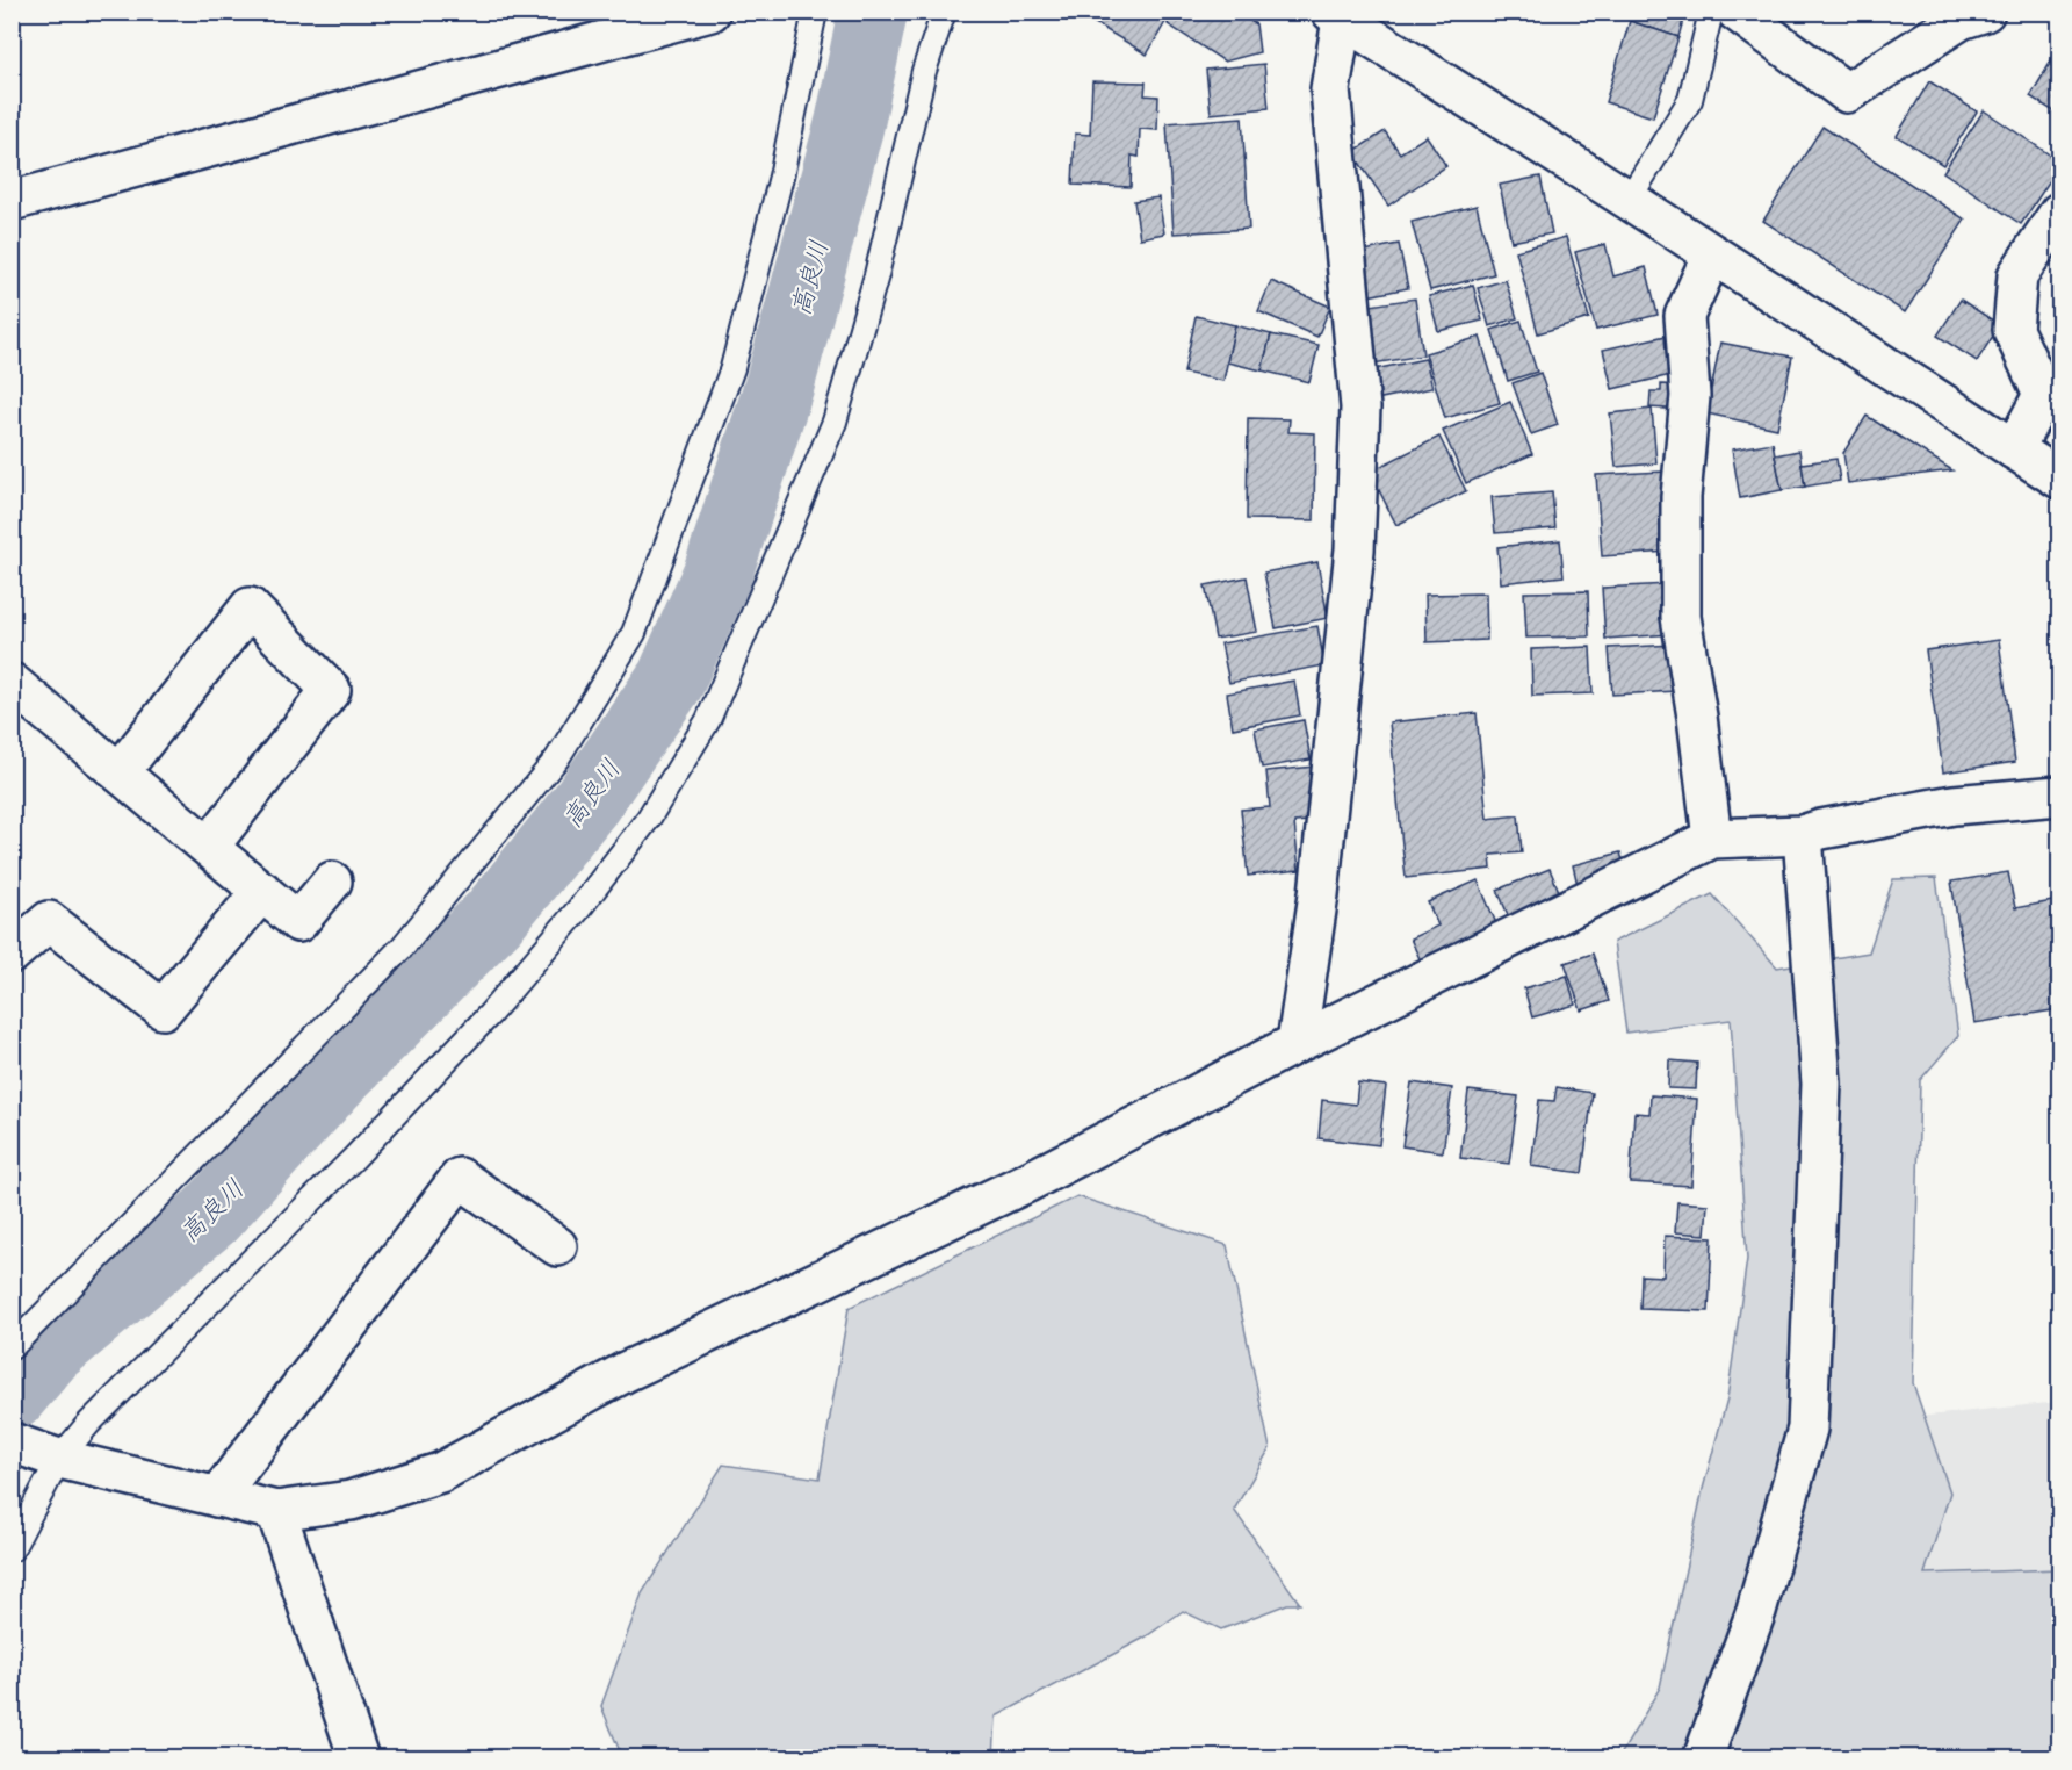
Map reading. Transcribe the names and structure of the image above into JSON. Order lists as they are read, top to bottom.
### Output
{
  "water": ["高良川"]
}
